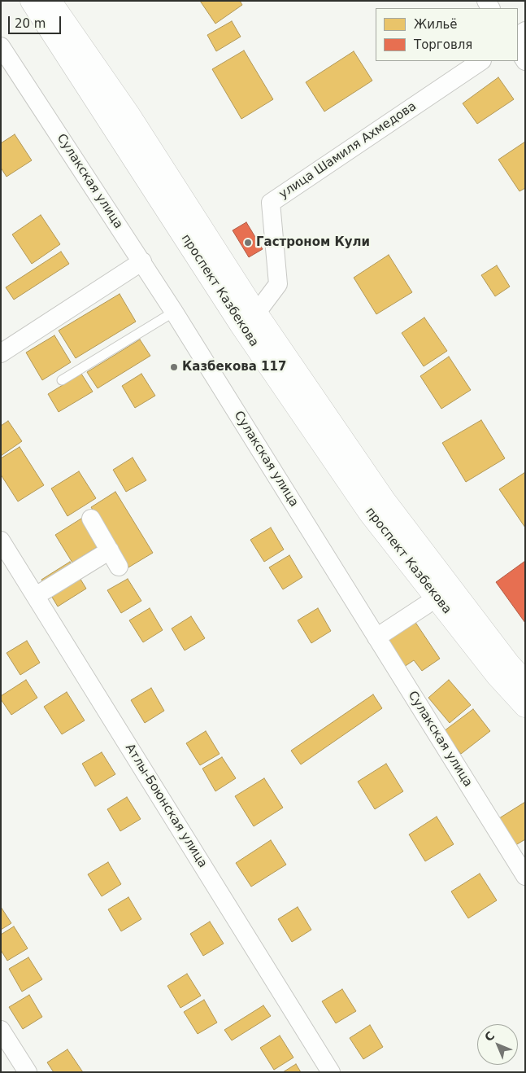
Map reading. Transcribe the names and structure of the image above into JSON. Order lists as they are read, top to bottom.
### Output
{
  "streets": {
    "highway": ["проспект Казбекова"],
    "street": ["улица Шамиля Ахмедова", "Сулакская улица", "Атлы-Боюнская улица"]
  },
  "crossings": [
    ["улица Шамиля Ахмедова", "проспект Казбекова"]
  ],
  "places": ["Гастроном Кули", "Казбекова 117"],
  "legend": ["Жильё", "Торговля"],
  "scale_bar": "20 m",
  "north": "top left"
}
